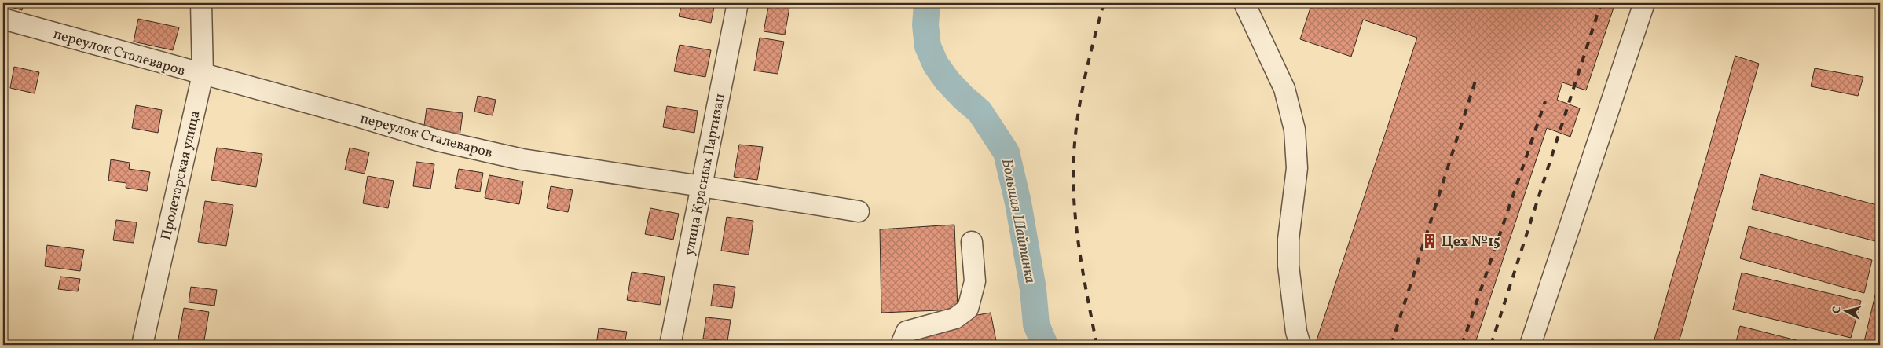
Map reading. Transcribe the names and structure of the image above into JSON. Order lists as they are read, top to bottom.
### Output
{
  "streets": {
    "street": ["переулок Сталеваров", "улица Красных Партизан", "Пролетарская улица"]
  },
  "crossings": [
    ["переулок Сталеваров", "улица Красных Партизан"],
    ["переулок Сталеваров", "Пролетарская улица"]
  ],
  "water": ["Большая Шайтанка"],
  "places": {
    "building": ["Цех №15"]
  },
  "north": "left"
}
